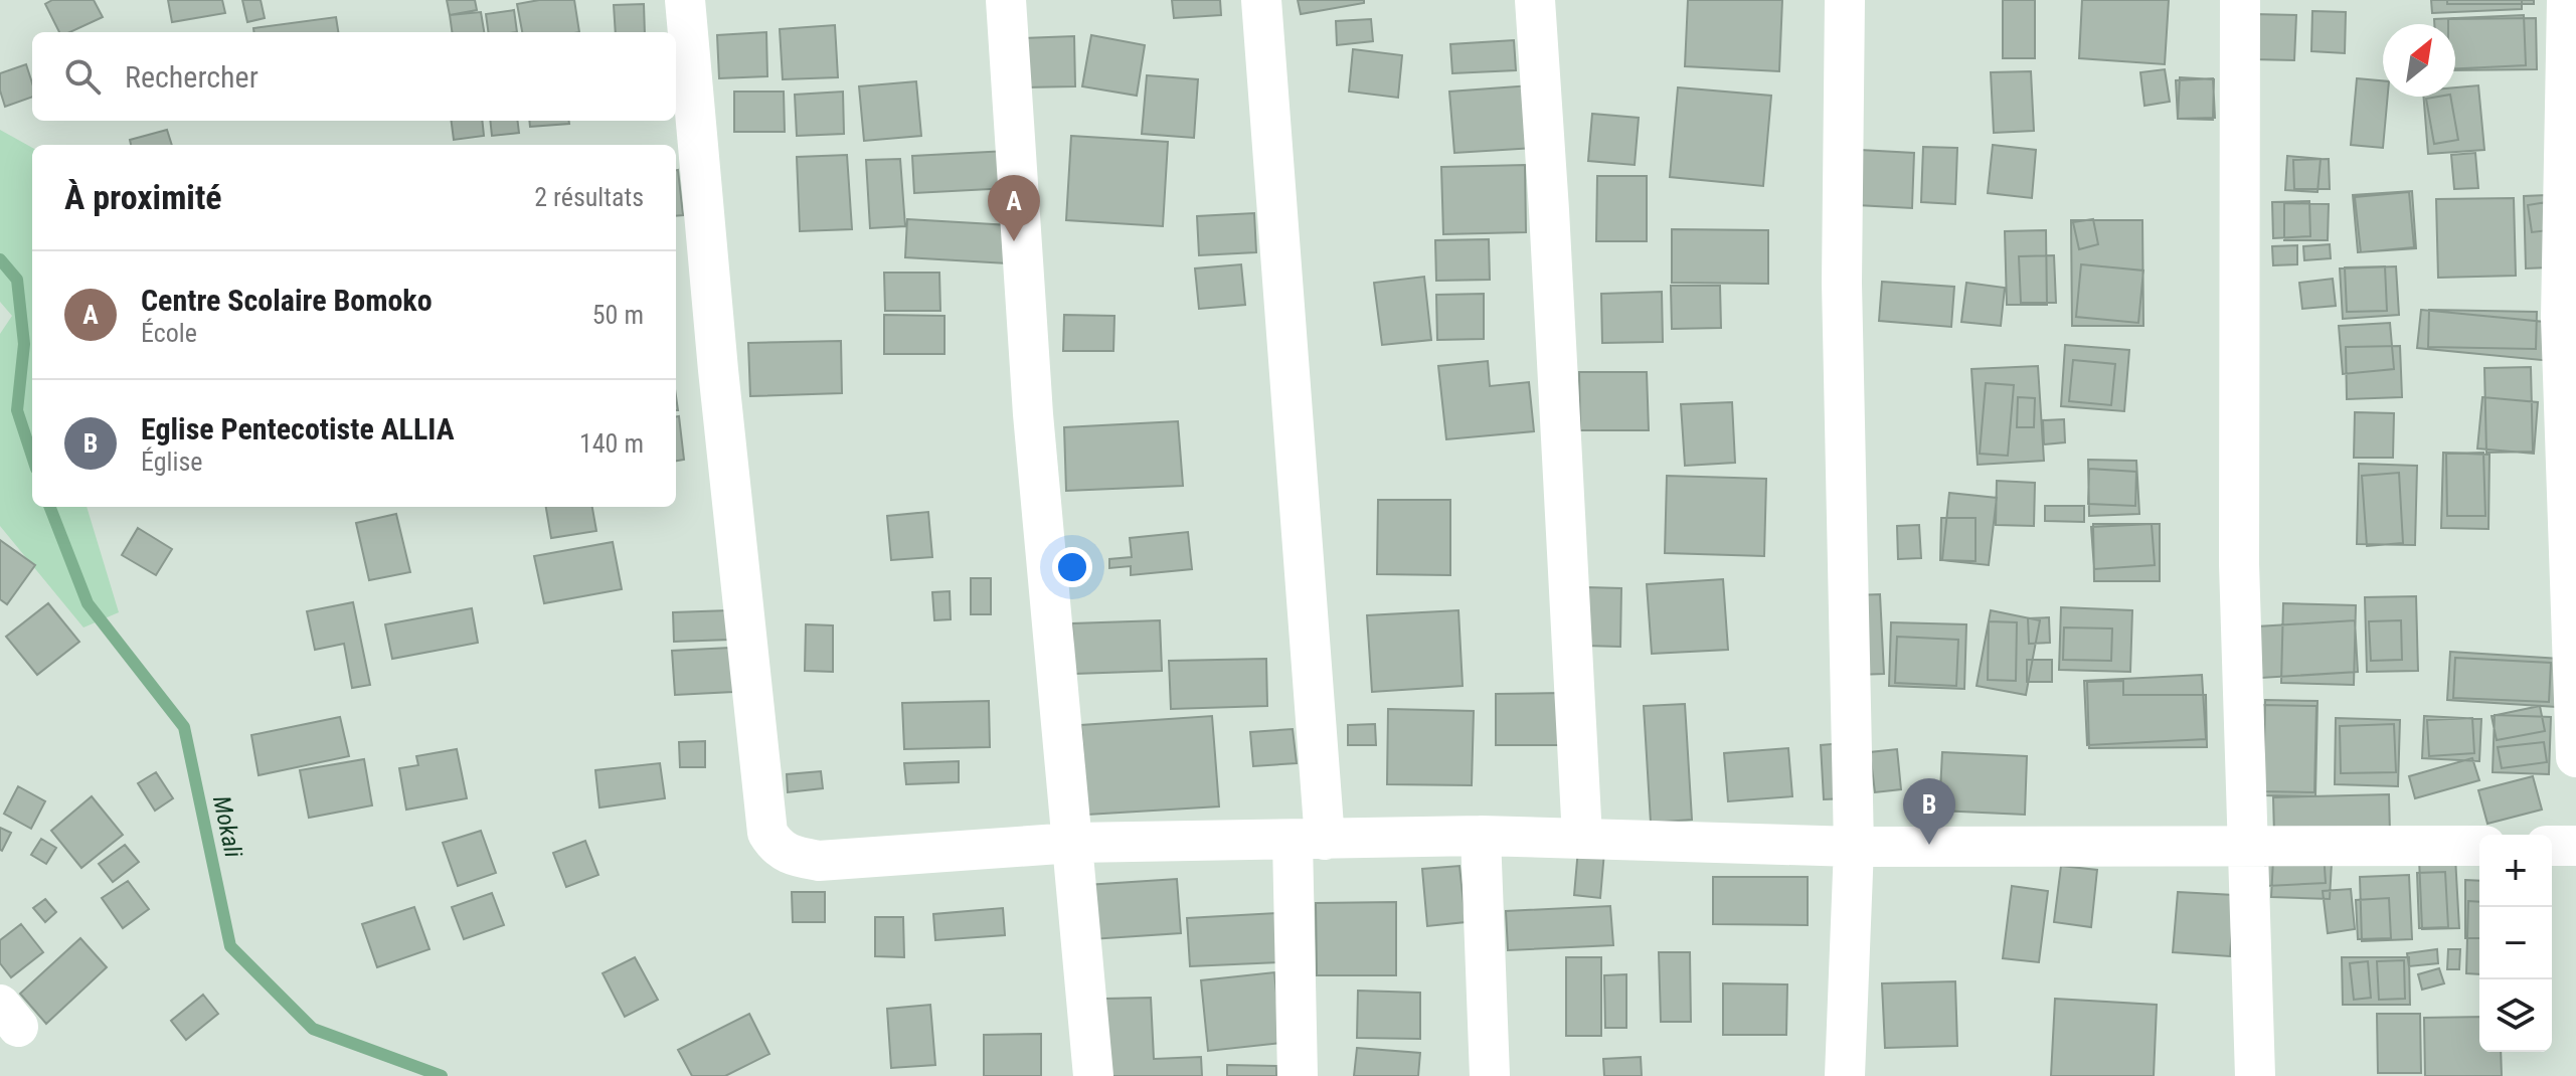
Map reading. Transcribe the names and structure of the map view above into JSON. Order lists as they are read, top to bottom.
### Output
{
  "water": ["Mokali"],
  "north": "top right",
  "page": {
    "search": "Rechercher",
    "heading": ["À proximité", "2 résultats"],
    "pins": ["A", "B"],
    "list": [
      {
        "mark": "A",
        "name": "Centre Scolaire Bomoko",
        "note": "École",
        "value": "50 m"
      },
      {
        "mark": "B",
        "name": "Eglise Pentecotiste ALLIA",
        "note": "Église",
        "value": "140 m"
      }
    ],
    "map_buttons": ["+", "−"]
  }
}
